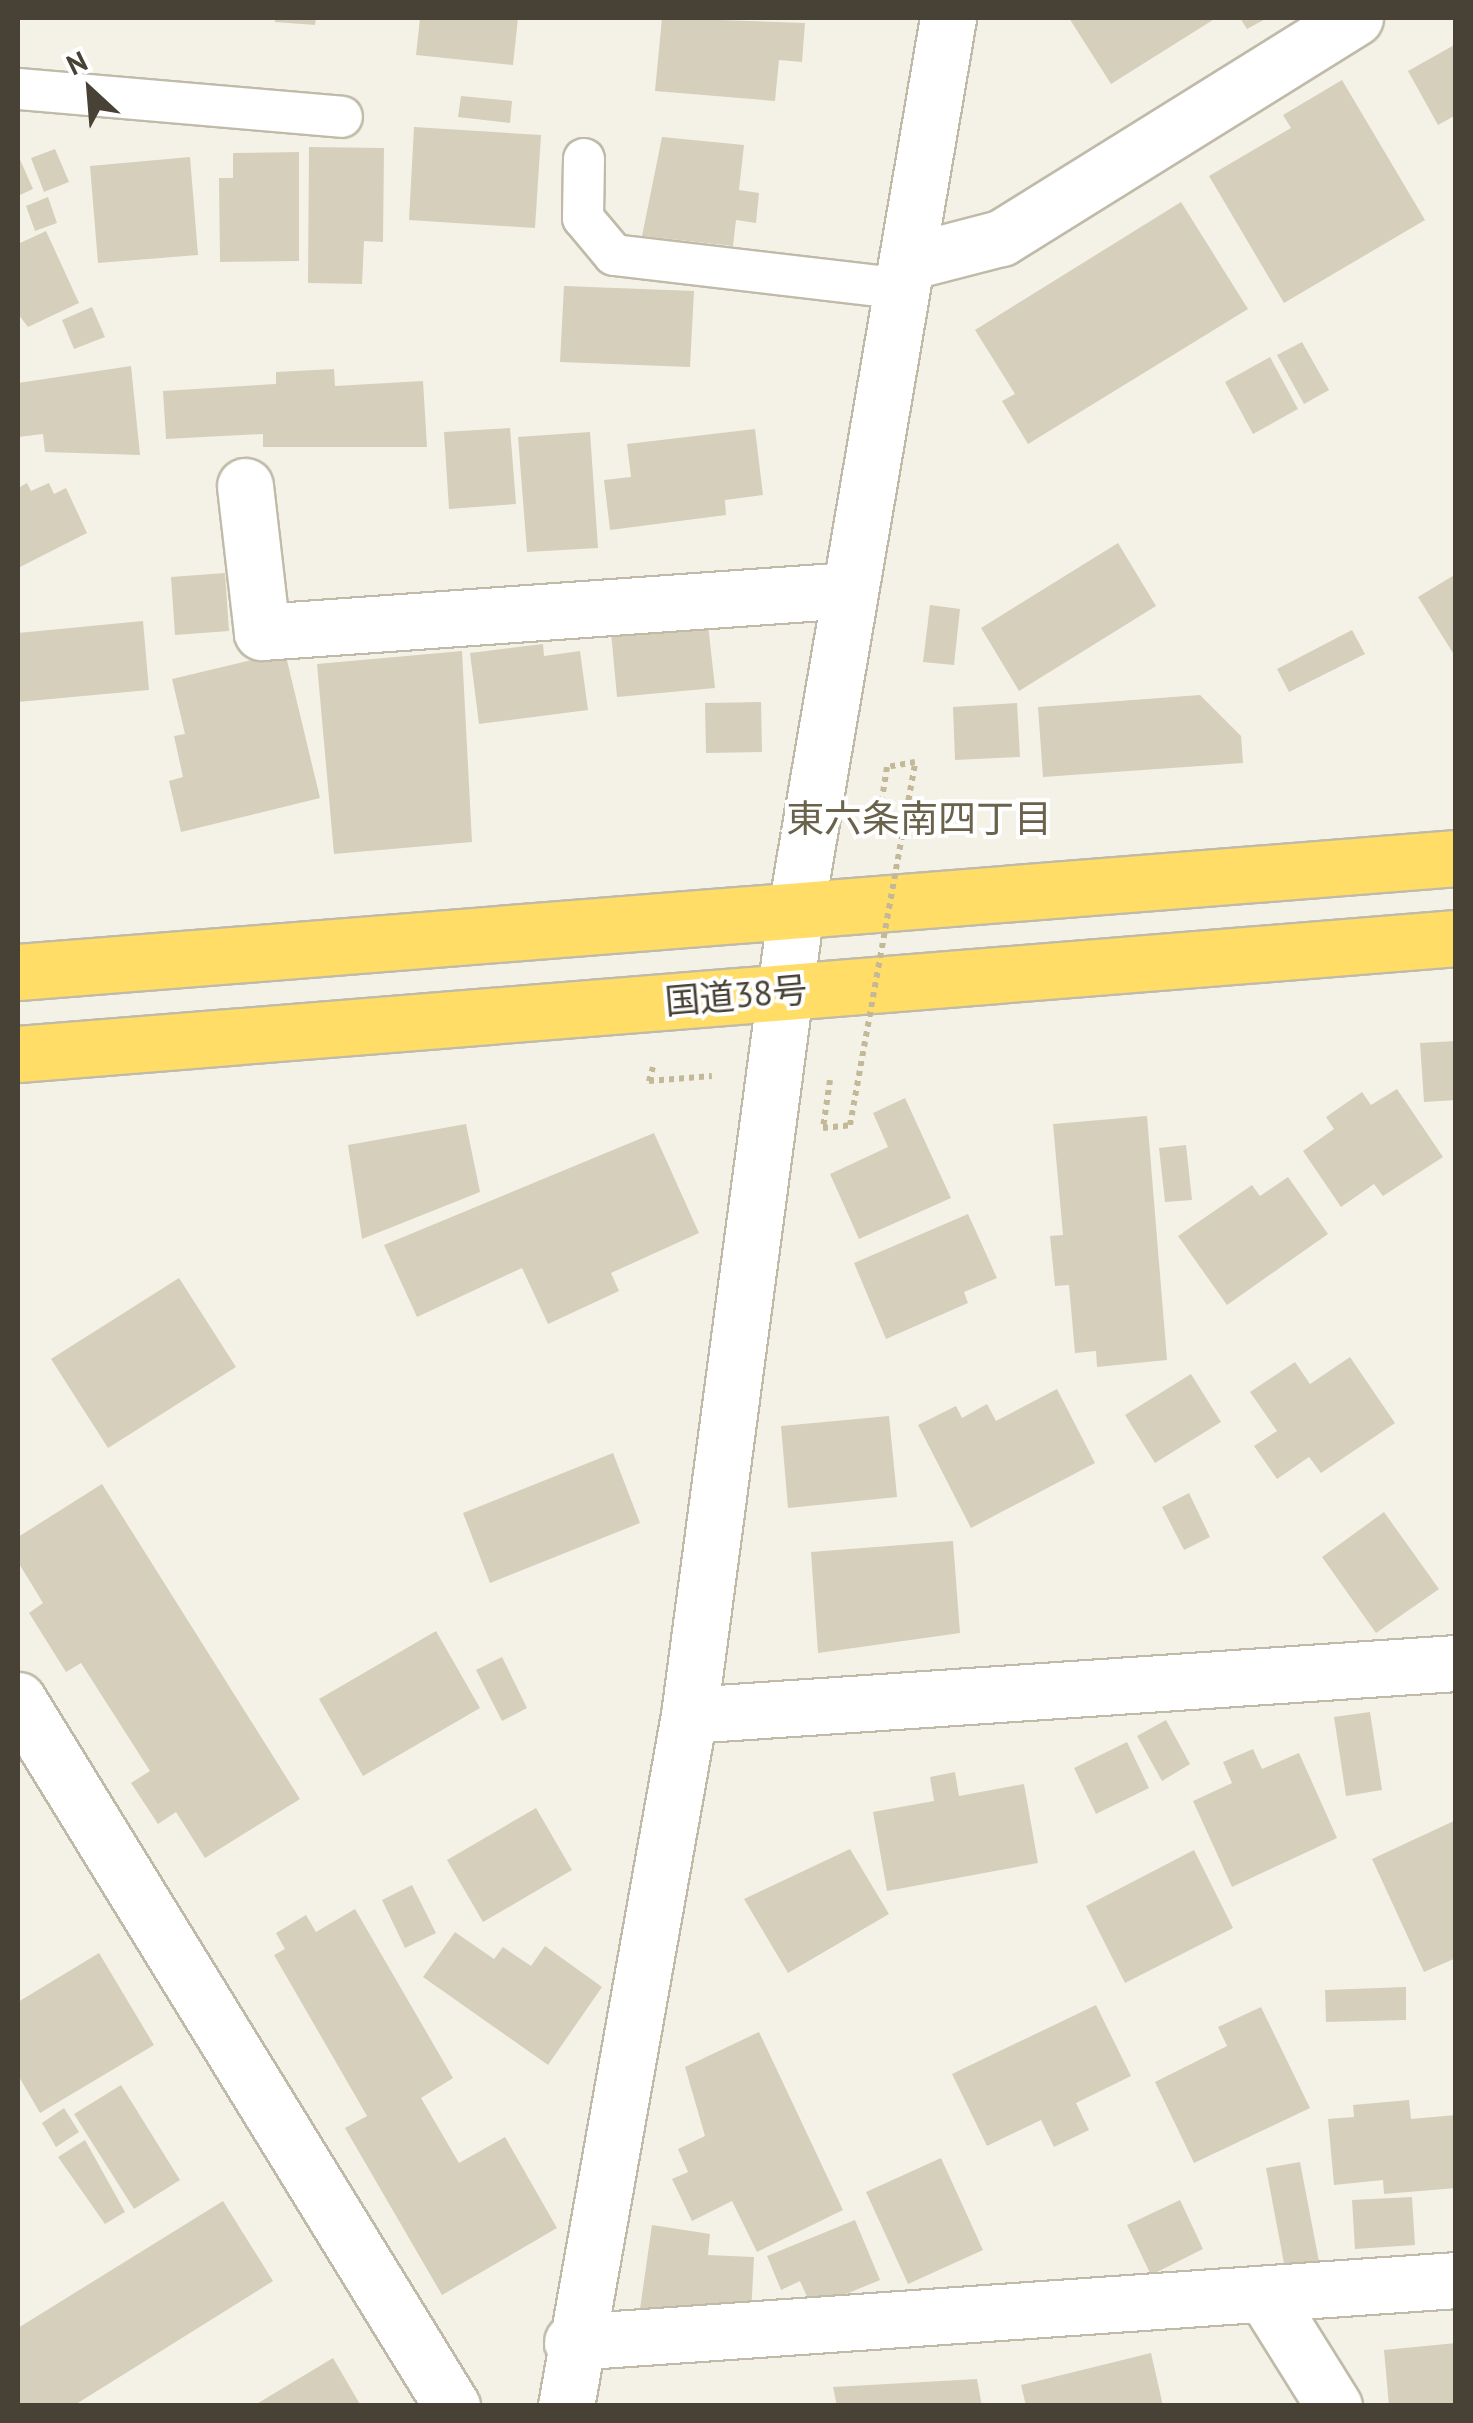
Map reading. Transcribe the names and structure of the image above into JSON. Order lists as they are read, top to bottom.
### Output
{
  "streets": {
    "highway": ["国道38号"]
  },
  "districts": ["東六条南四丁目"],
  "north": "top left"
}
